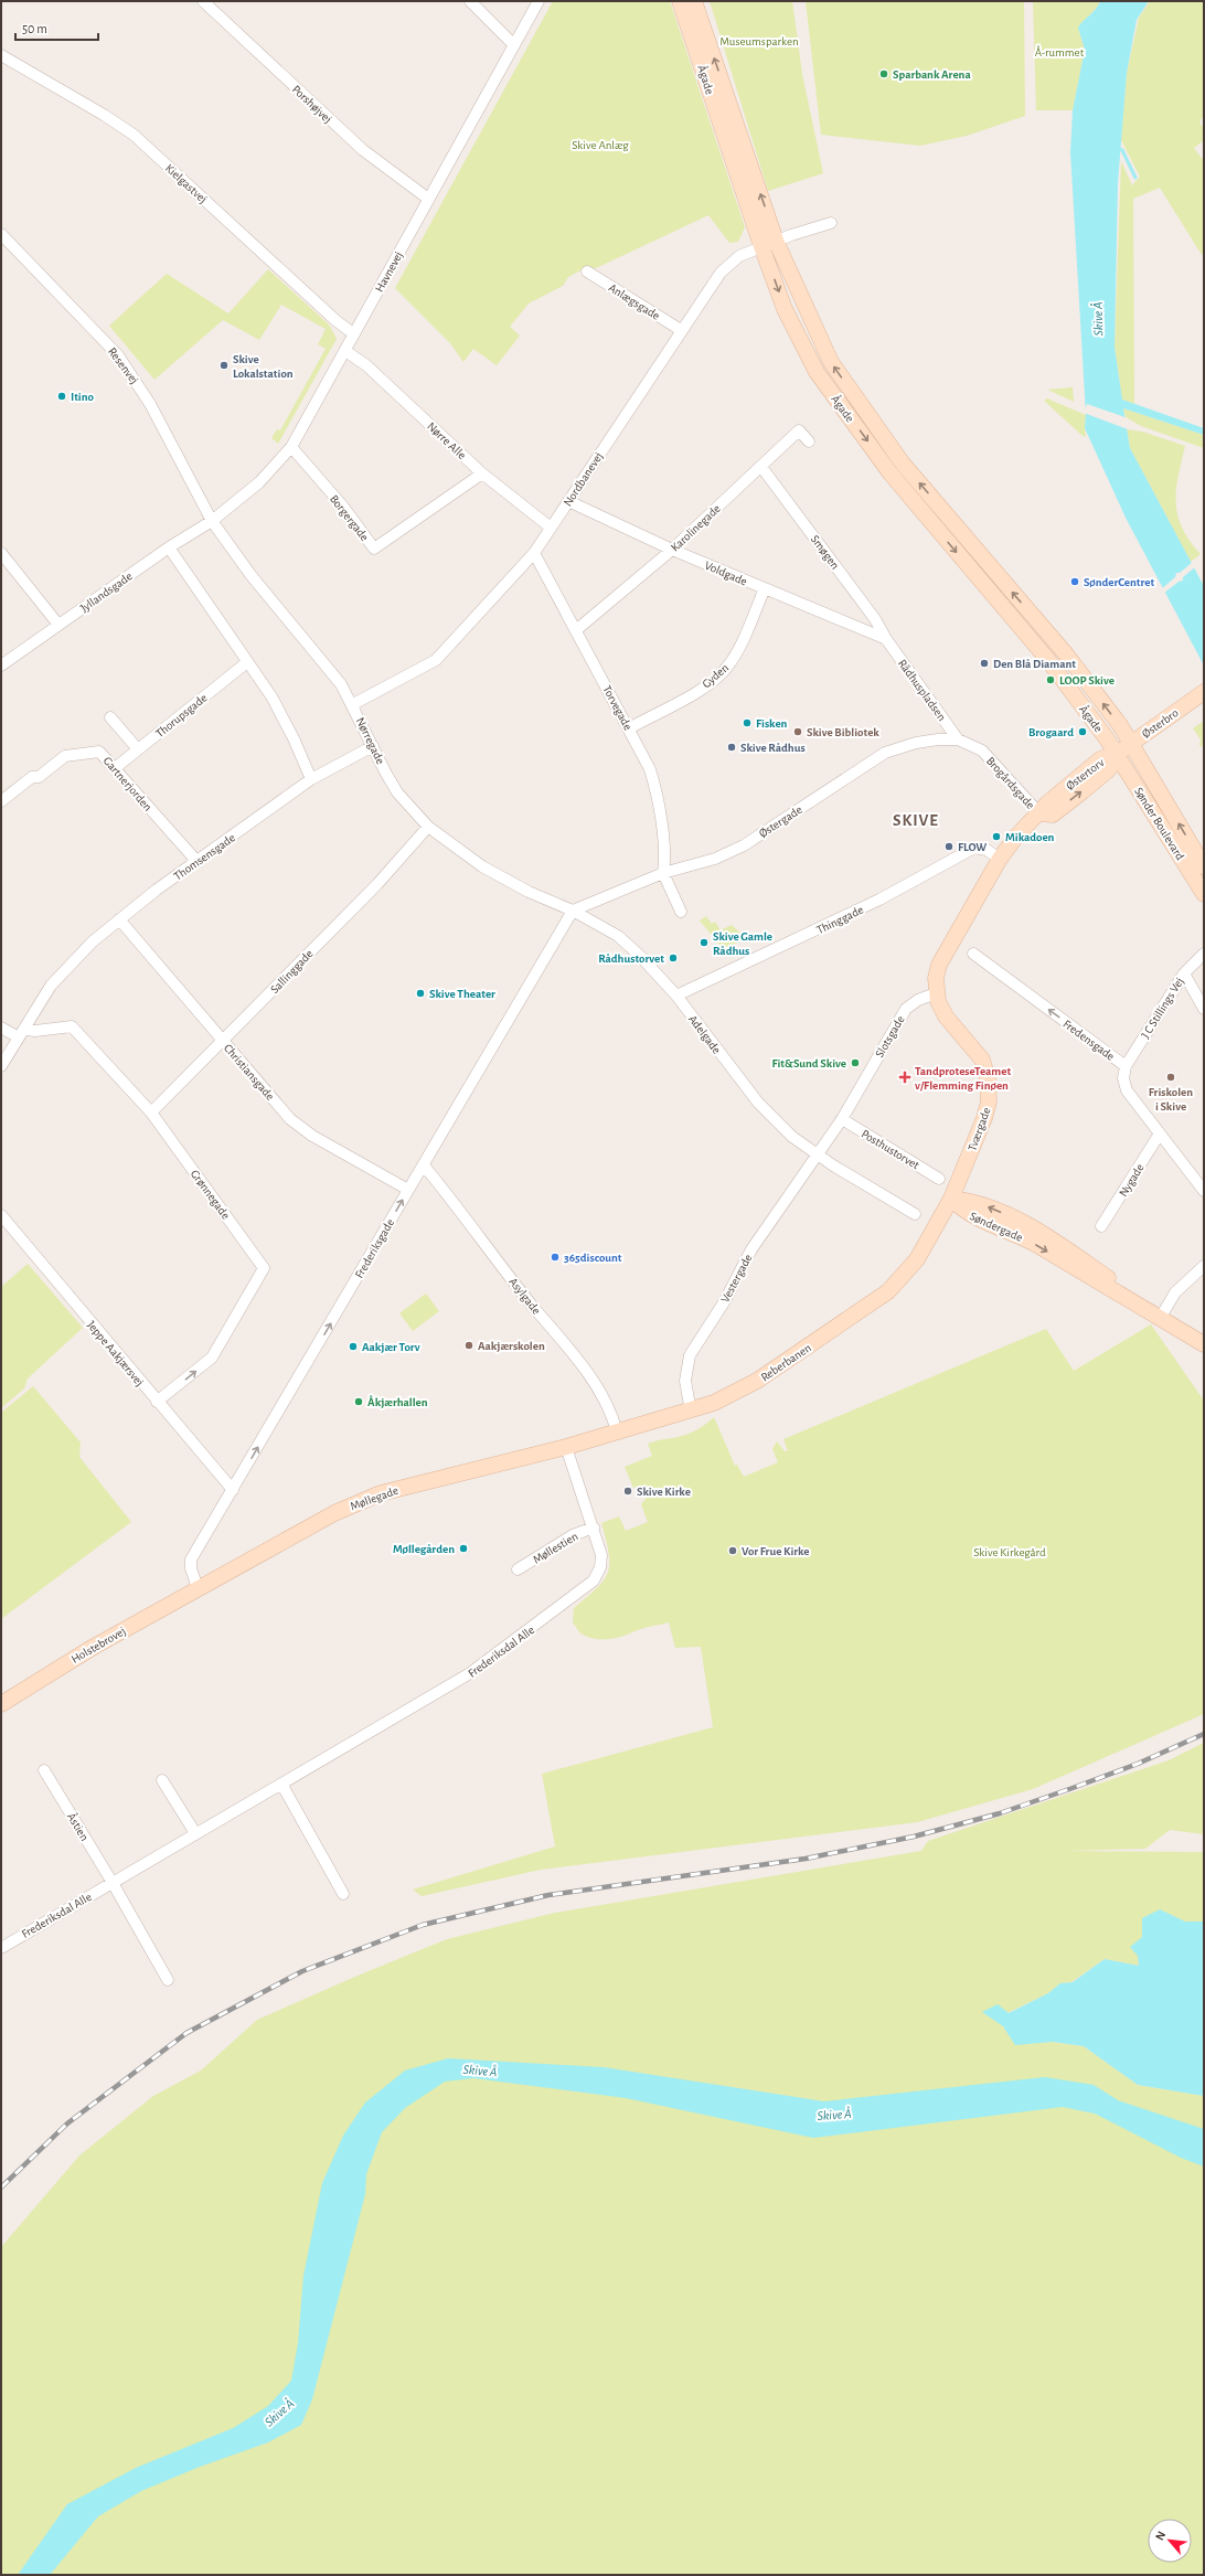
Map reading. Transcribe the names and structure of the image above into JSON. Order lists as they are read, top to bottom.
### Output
{
  "streets": {
    "street": [
      "Ågade",
      "Porshøjvej",
      "Kielgastvej",
      "Havnevej",
      "Anlægsgade",
      "Resenvej",
      "Nørre Alle",
      "Nordbanevej",
      "Borgergade",
      "Karolinegade",
      "Smøgen",
      "Voldgade",
      "Jyllandsgade",
      "Gyden",
      "Rådhuspladsen",
      "Torvegade",
      "Thorupsgade",
      "Østerbro",
      "Nørregade",
      "Østertorv",
      "Brogårdsgade",
      "Gartnerjorden",
      "Østergade",
      "Sønder Boulevard",
      "Thomsensgade",
      "Thinggade",
      "Sallinggade",
      "J C Stillings Vej",
      "Adelgade",
      "Slotsgade",
      "Fredensgade",
      "Christiansgade",
      "Tværgade",
      "Posthustorvet",
      "Nygade",
      "Grønnegade",
      "Søndergade",
      "Frederiksgade",
      "Vestergade",
      "Asylgade",
      "Jeppe Aakjærsvej",
      "Reberbanen",
      "Møllegade",
      "Møllestien",
      "Holstebrovej",
      "Frederiksdal Alle",
      "Åstien"
    ]
  },
  "crossings": [
    ["Ågade", "Nordbanevej"],
    ["Ågade", "Østerbro"],
    ["Ågade", "Østertorv"],
    ["Ågade", "Sønder Boulevard"],
    ["Porshøjvej", "Havnevej"],
    ["Kielgastvej", "Havnevej"],
    ["Havnevej", "Resenvej"],
    ["Havnevej", "Nørre Alle"],
    ["Havnevej", "Borgergade"],
    ["Havnevej", "Jyllandsgade"],
    ["Havnevej", "Nørregade"],
    ["Anlægsgade", "Nordbanevej"],
    ["Resenvej", "Jyllandsgade"],
    ["Resenvej", "Nørregade"],
    ["Nørre Alle", "Nordbanevej"],
    ["Nørre Alle", "Borgergade"],
    ["Nordbanevej", "Voldgade"],
    ["Nordbanevej", "Torvegade"],
    ["Nordbanevej", "Nørregade"],
    ["Karolinegade", "Smøgen"],
    ["Karolinegade", "Voldgade"],
    ["Karolinegade", "Torvegade"],
    ["Smøgen", "Voldgade"],
    ["Smøgen", "Rådhuspladsen"],
    ["Voldgade", "Gyden"],
    ["Voldgade", "Rådhuspladsen"],
    ["Jyllandsgade", "Nørregade"],
    ["Gyden", "Torvegade"],
    ["Rådhuspladsen", "Østergade"],
    ["Torvegade", "Østergade"],
    ["Thorupsgade", "Gartnerjorden"],
    ["Østerbro", "Østertorv"],
    ["Østerbro", "Sønder Boulevard"],
    ["Nørregade", "Østergade"],
    ["Nørregade", "Thomsensgade"],
    ["Nørregade", "Sallinggade"],
    ["Nørregade", "Adelgade"],
    ["Nørregade", "Frederiksgade"],
    ["Østertorv", "Brogårdsgade"],
    ["Østertorv", "Sønder Boulevard"],
    ["Østertorv", "Thinggade"],
    ["Brogårdsgade", "Østergade"],
    ["Gartnerjorden", "Thomsensgade"],
    ["Østergade", "Adelgade"],
    ["Østergade", "Frederiksgade"],
    ["Thomsensgade", "Christiansgade"],
    ["Thomsensgade", "Grønnegade"],
    ["Thinggade", "Adelgade"],
    ["Sallinggade", "Christiansgade"],
    ["Sallinggade", "Grønnegade"],
    ["J C Stillings Vej", "Fredensgade"],
    ["Adelgade", "Slotsgade"],
    ["Adelgade", "Frederiksgade"],
    ["Adelgade", "Vestergade"],
    ["Slotsgade", "Tværgade"],
    ["Slotsgade", "Posthustorvet"],
    ["Slotsgade", "Vestergade"],
    ["Fredensgade", "Nygade"],
    ["Christiansgade", "Frederiksgade"],
    ["Tværgade", "Søndergade"],
    ["Tværgade", "Reberbanen"],
    ["Grønnegade", "Jeppe Aakjærsvej"],
    ["Søndergade", "Reberbanen"],
    ["Frederiksgade", "Asylgade"],
    ["Frederiksgade", "Jeppe Aakjærsvej"],
    ["Frederiksgade", "Møllegade"],
    ["Frederiksgade", "Holstebrovej"],
    ["Vestergade", "Reberbanen"],
    ["Asylgade", "Reberbanen"],
    ["Reberbanen", "Møllegade"],
    ["Reberbanen", "Frederiksdal Alle"],
    ["Møllegade", "Holstebrovej"],
    ["Møllegade", "Frederiksdal Alle"],
    ["Møllestien", "Frederiksdal Alle"],
    ["Frederiksdal Alle", "Åstien"]
  ],
  "one_way": ["Fredensgade", "Frederiksgade"],
  "districts": ["SKIVE"],
  "water": ["Skive Å"],
  "parks": [
    "Museumsparken",
    "Å-rummet",
    "Skive Anlæg",
    "Skive Kirkegård"
  ],
  "places": {
    "other": [
      "Sparbank Arena",
      "Skive Lokalstation",
      "Itino",
      "SønderCentret",
      "Den Blå Diamant",
      "LOOP Skive",
      "Fisken",
      "Skive Bibliotek",
      "Brogaard",
      "Skive Rådhus",
      "Mikadoen",
      "FLOW",
      "Skive Gamle Rådhus",
      "Rådhustorvet",
      "Skive Theater",
      "Fit&Sund Skive",
      "Friskolen i Skive",
      "365discount",
      "Aakjærskolen",
      "Aakjær Torv",
      "Åkjærhallen",
      "Skive Kirke",
      "Møllegården",
      "Vor Frue Kirke"
    ],
    "health": ["TandproteseTeamet v/Flemming Finøen"]
  },
  "scale_bar": "50 m",
  "north": "top left"
}
